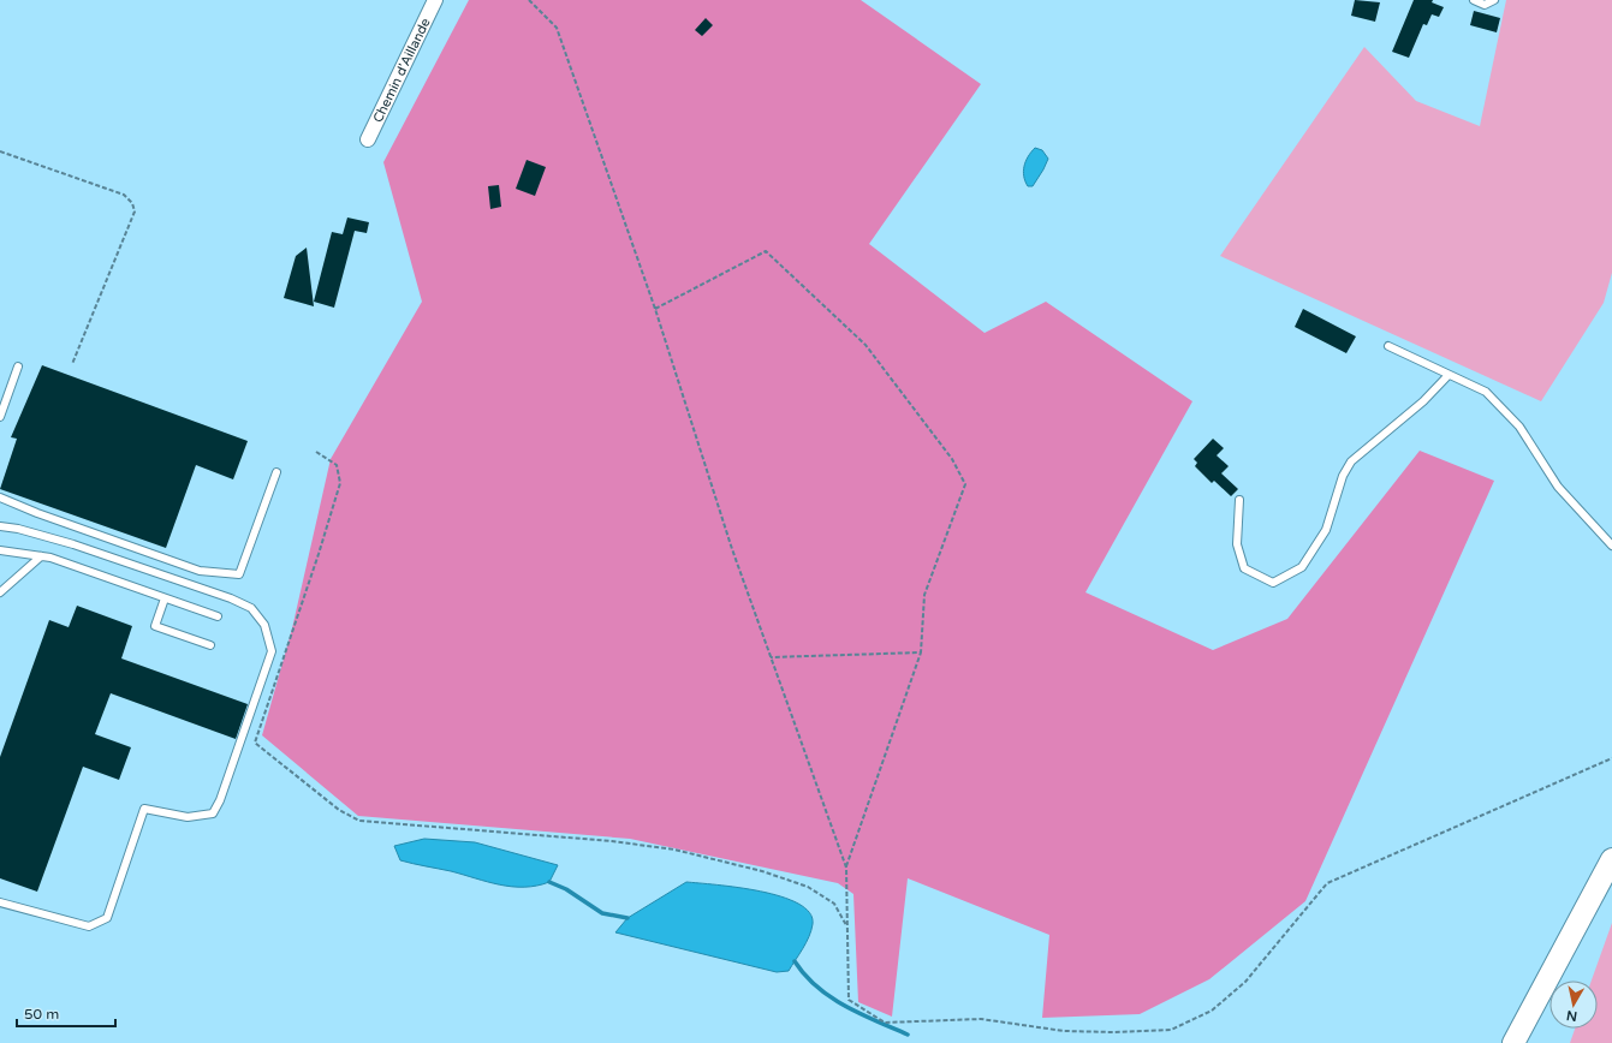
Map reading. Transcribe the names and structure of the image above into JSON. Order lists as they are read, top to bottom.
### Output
{
  "streets": {
    "street": ["Chemin d'Aillande"]
  },
  "scale_bar": "50 m",
  "north": "bottom"
}
